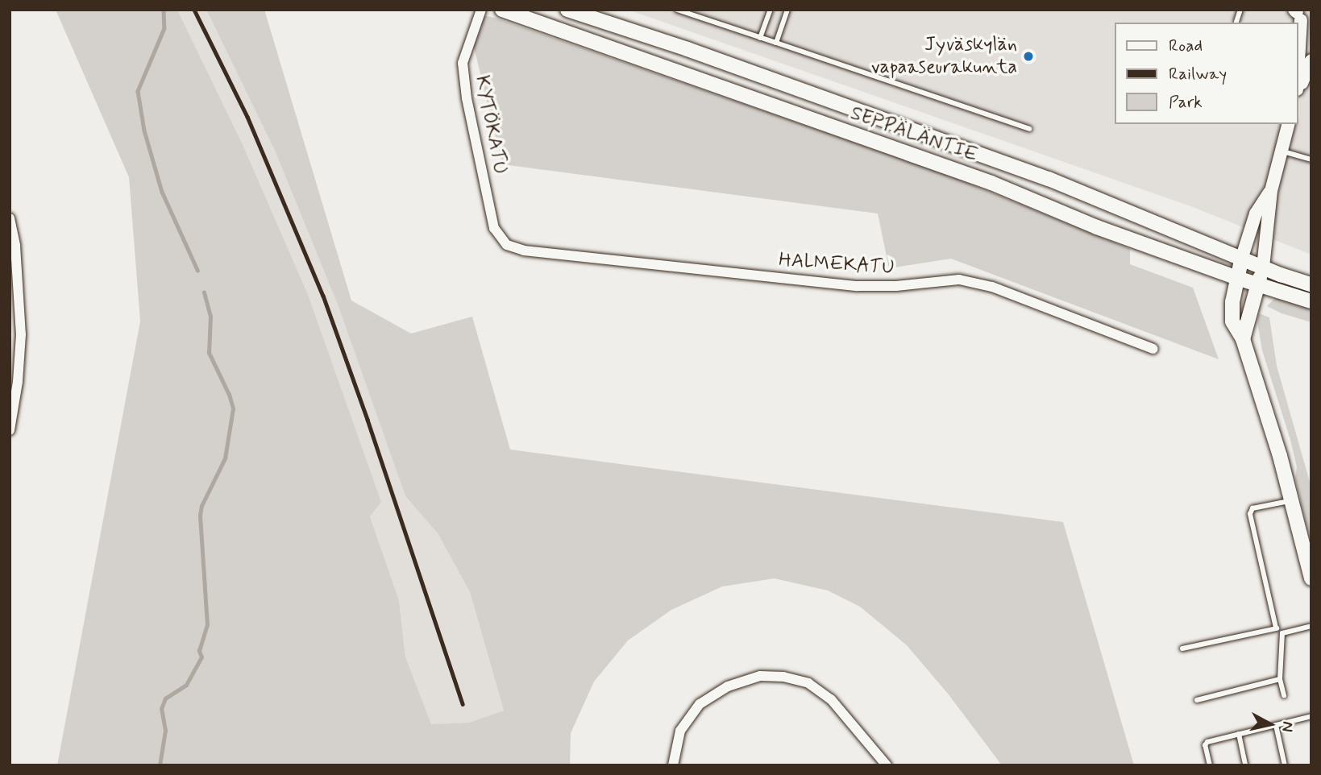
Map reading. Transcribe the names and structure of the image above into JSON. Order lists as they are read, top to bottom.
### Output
{
  "streets": {
    "main road": ["SEPPÄLÄNTIE"],
    "street": ["KYTÖKATU", "HALMEKATU"]
  },
  "crossings": [
    ["KYTÖKATU", "HALMEKATU"]
  ],
  "places": ["Jyväskylän vapaaseurakunta"],
  "legend": ["Road", "Railway", "Park"],
  "north": "right"
}
